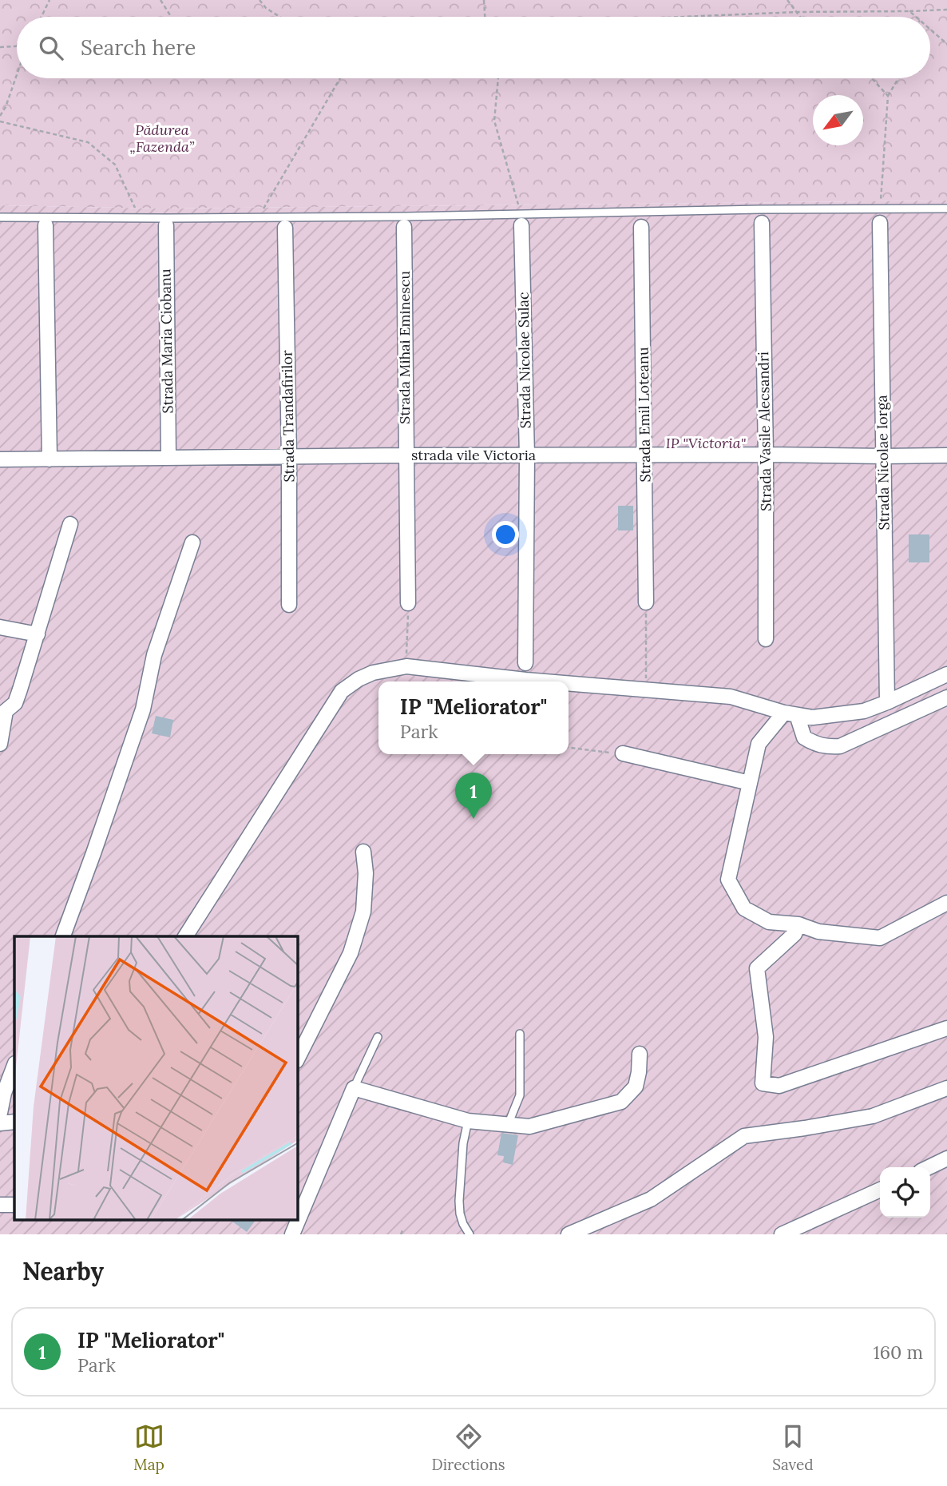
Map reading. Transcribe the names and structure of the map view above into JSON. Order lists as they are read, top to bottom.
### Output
{
  "streets": {
    "street": [
      "Strada Maria Ciobanu",
      "Strada Mihai Eminescu",
      "Strada Nicolae Sulac",
      "Strada Emil Loteanu",
      "Strada Trandafirilor",
      "Strada Vasile Alecsandri",
      "strada vile Victoria",
      "Strada Nicolae Iorga"
    ]
  },
  "crossings": [
    ["Strada Maria Ciobanu", "strada vile Victoria"],
    ["Strada Mihai Eminescu", "strada vile Victoria"],
    ["Strada Nicolae Sulac", "strada vile Victoria"],
    ["Strada Emil Loteanu", "strada vile Victoria"],
    ["Strada Trandafirilor", "strada vile Victoria"],
    ["Strada Vasile Alecsandri", "strada vile Victoria"],
    ["strada vile Victoria", "Strada Nicolae Iorga"]
  ],
  "parks": ["Pădurea „Fazenda”", "IP \"Victoria\""],
  "north": "bottom left",
  "page": {
    "search": "Search here",
    "popup": ["IP \"Meliorator\"", "Park"],
    "pins": "1",
    "heading": "Nearby",
    "list": [
      {
        "mark": "1",
        "name": "IP \"Meliorator\"",
        "note": "Park",
        "value": "160 m"
      }
    ],
    "nav": ["Map", "Directions", "Saved"]
  }
}
